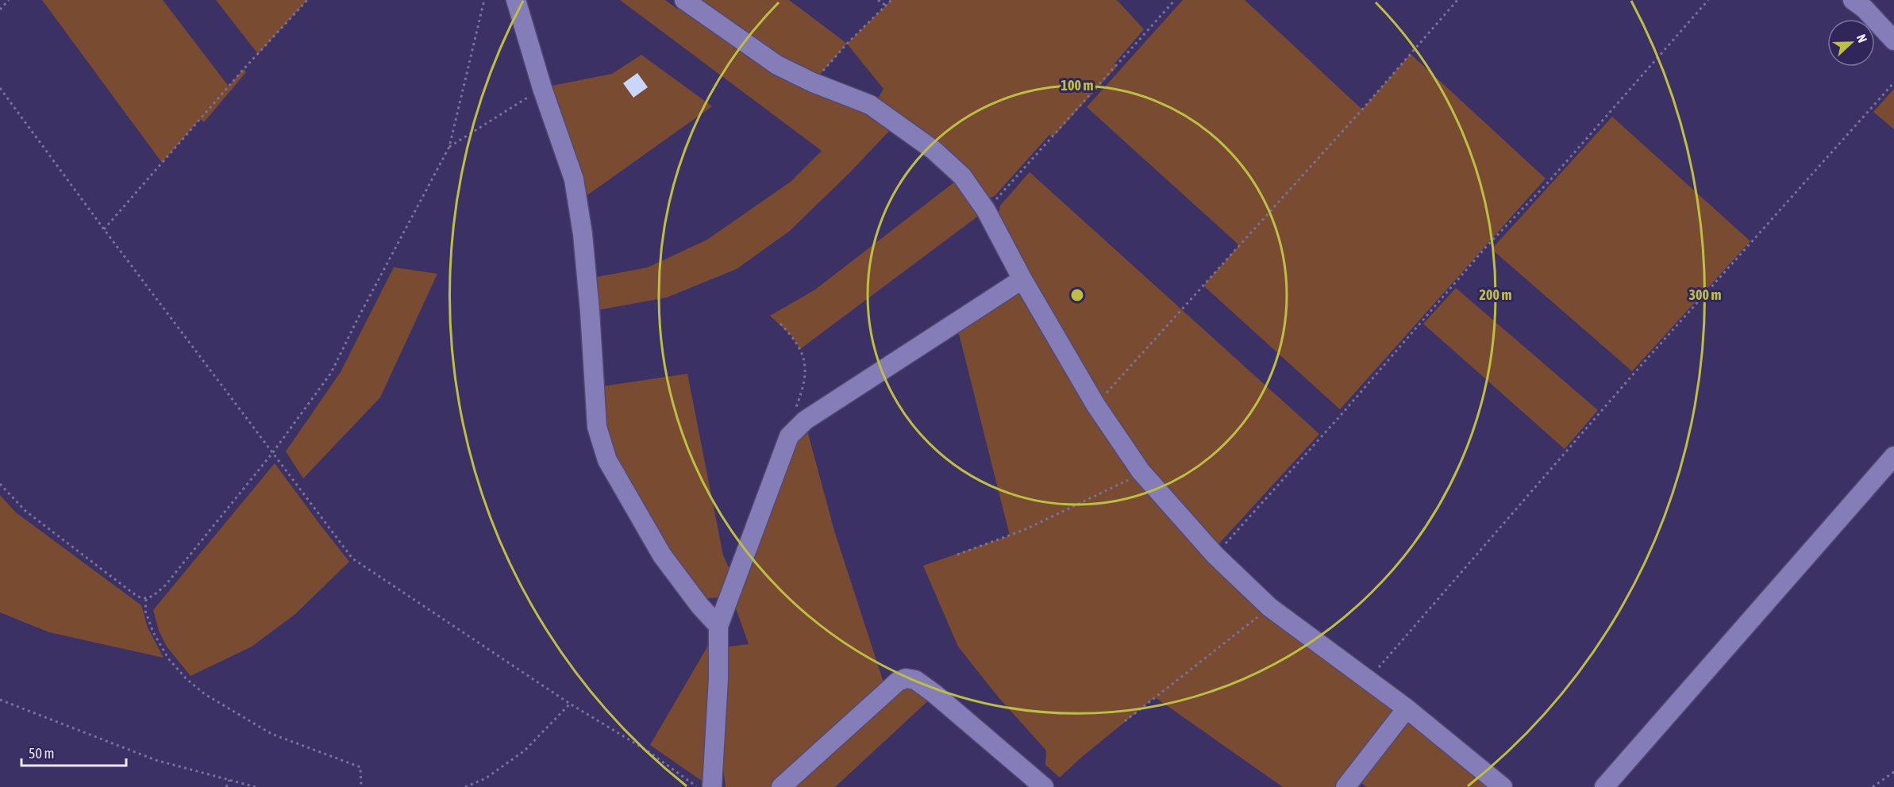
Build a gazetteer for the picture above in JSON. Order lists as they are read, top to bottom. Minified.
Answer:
{"scale_bar":"50 m","north":"right","rings":["100 m","200 m","300 m"]}
